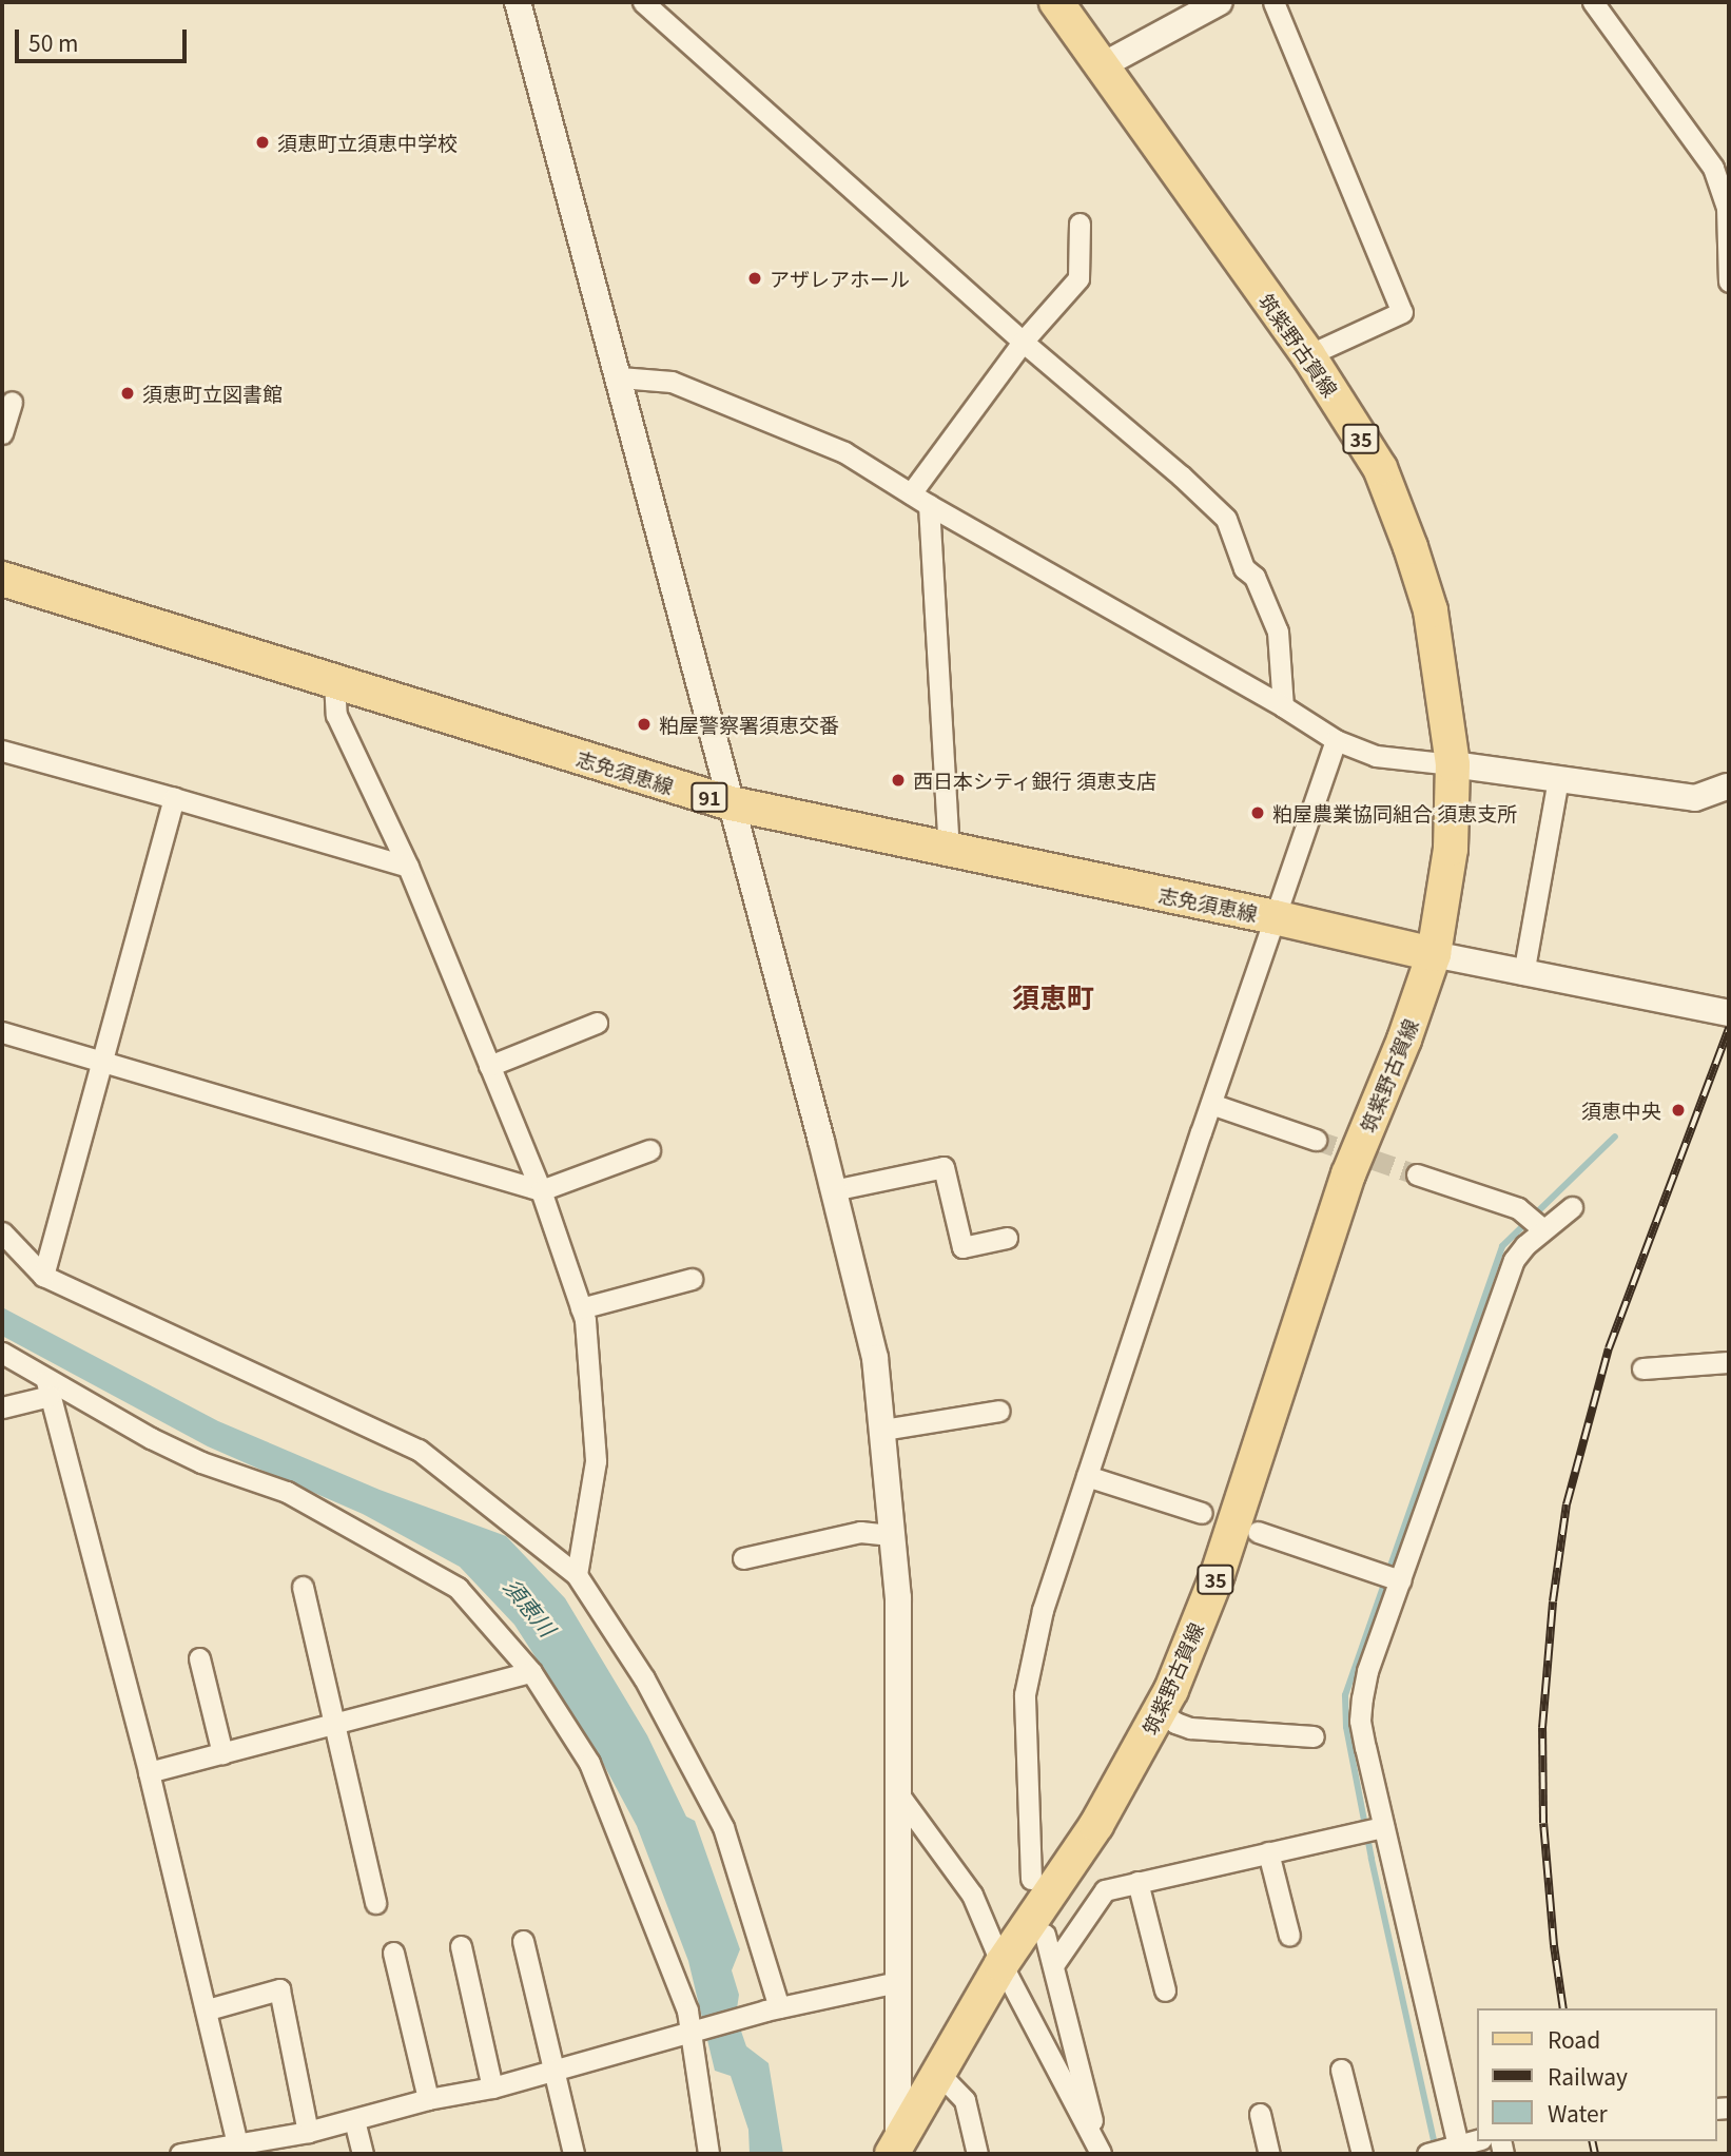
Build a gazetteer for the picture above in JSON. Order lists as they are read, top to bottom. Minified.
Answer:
{"streets":{"main road":["筑紫野古賀線","35","志免須恵線","91"]},"crossings":[["筑紫野古賀線","志免須恵線"]],"districts":["須恵町"],"water":["須恵川"],"places":["須恵町立須恵中学校","アザレアホール","須恵町立図書館","粕屋警察署須恵交番","西日本シティ銀行 須恵支店","粕屋農業協同組合 須恵支所","須恵中央"],"legend":["Road","Railway","Water"],"scale_bar":"50 m"}
